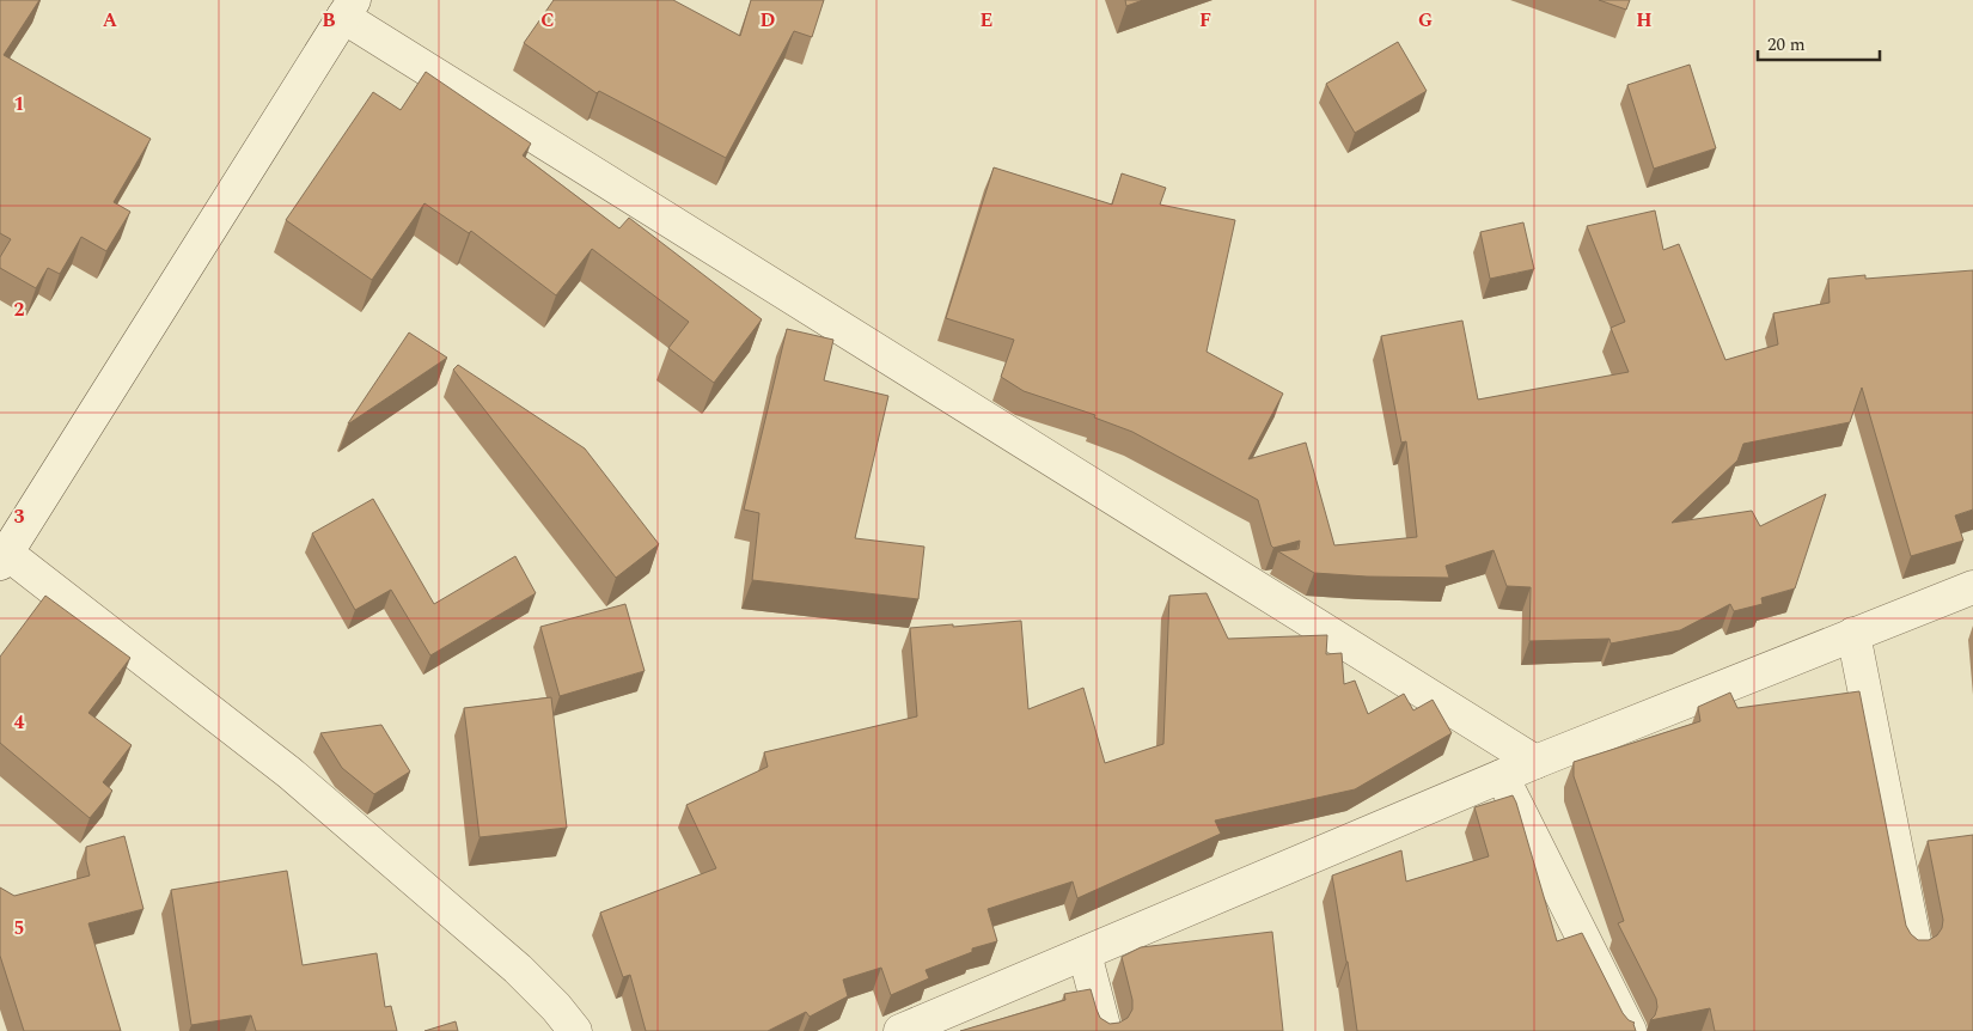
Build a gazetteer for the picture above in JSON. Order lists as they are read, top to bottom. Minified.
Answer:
{"scale_bar":"20 m","grid":{"columns":["A","B","C","D","E","F","G","H"],"rows":["1","2","3","4","5"]}}
